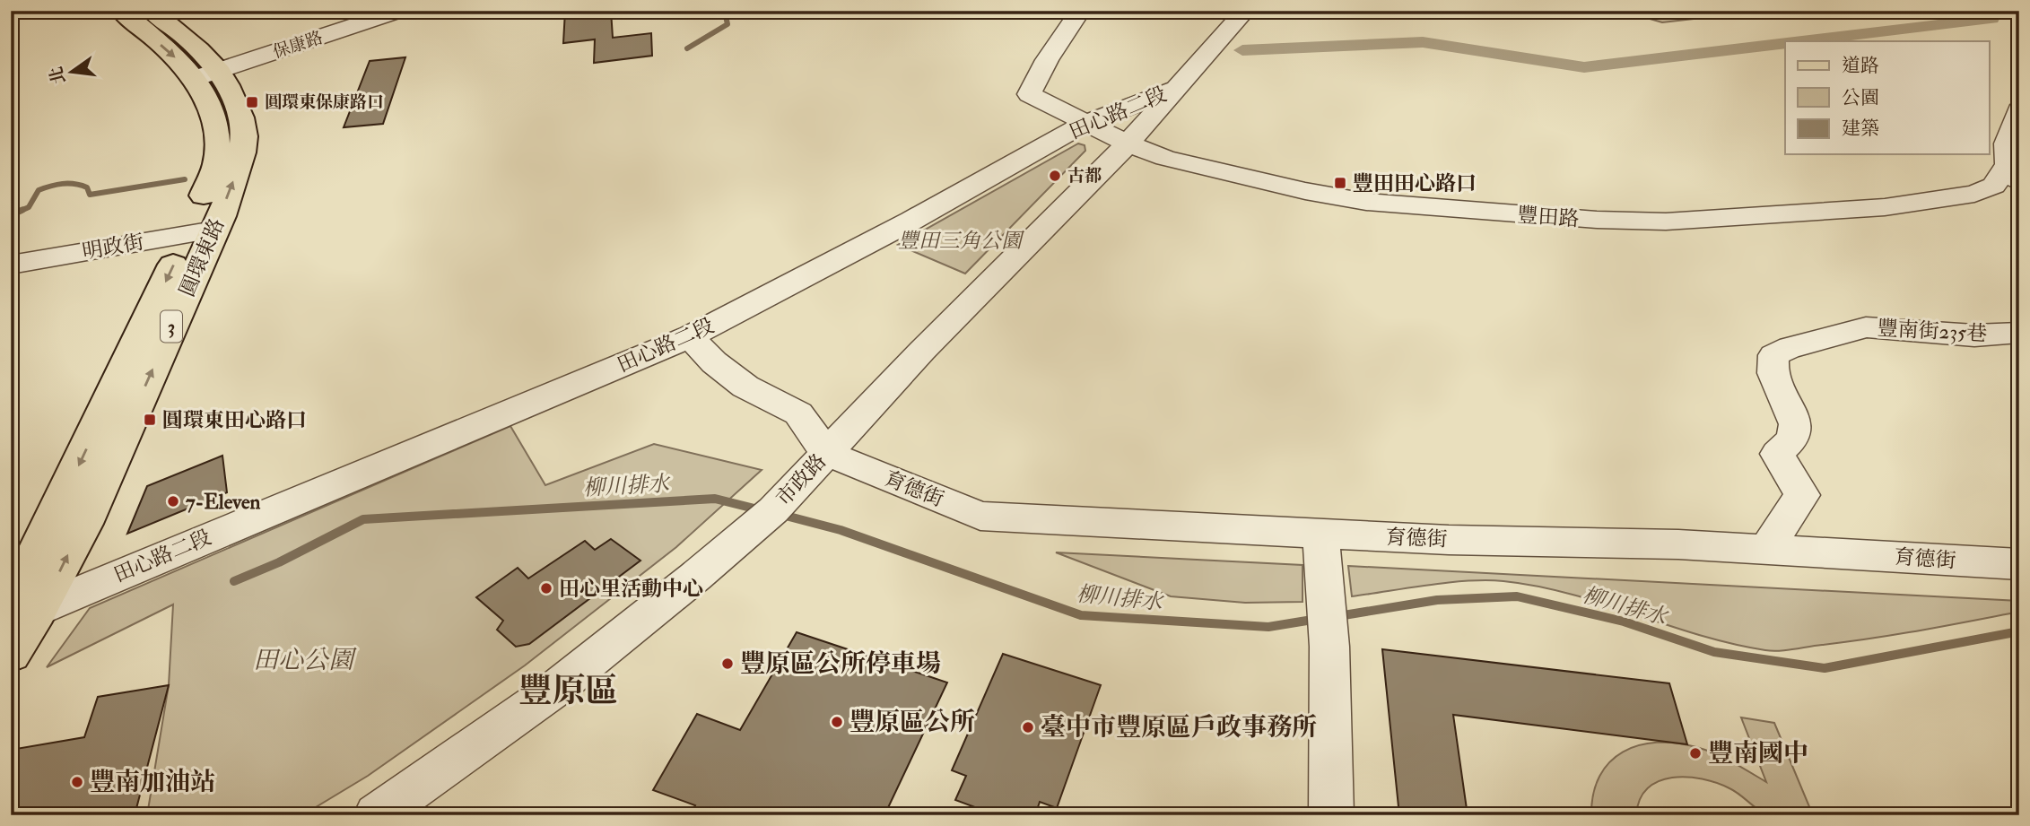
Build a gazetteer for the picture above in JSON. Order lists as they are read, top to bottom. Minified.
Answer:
{"streets":{"main road":["圓環東路","3"],"street":["保康路","田心路二段","豐田路","明政街","豐南街235巷","市政路","育德街"]},"crossings":[["保康路","圓環東路"],["田心路二段","豐田路"],["田心路二段","圓環東路"],["田心路二段","市政路"],["豐田路","市政路"],["明政街","圓環東路"],["豐南街235巷","育德街"],["市政路","育德街"]],"districts":["豐原區"],"water":["柳川排水"],"parks":["豐田三角公園","田心公園"],"places":{"transit":["圓環東保康路口","豐田田心路口","圓環東田心路口"],"other":["古都","7-Eleven","田心里活動中心","豐原區公所停車場","豐原區公所","臺中市豐原區戶政事務所","豐南國中","豐南加油站"]},"legend":["道路","公園","建築"],"north":"left"}
